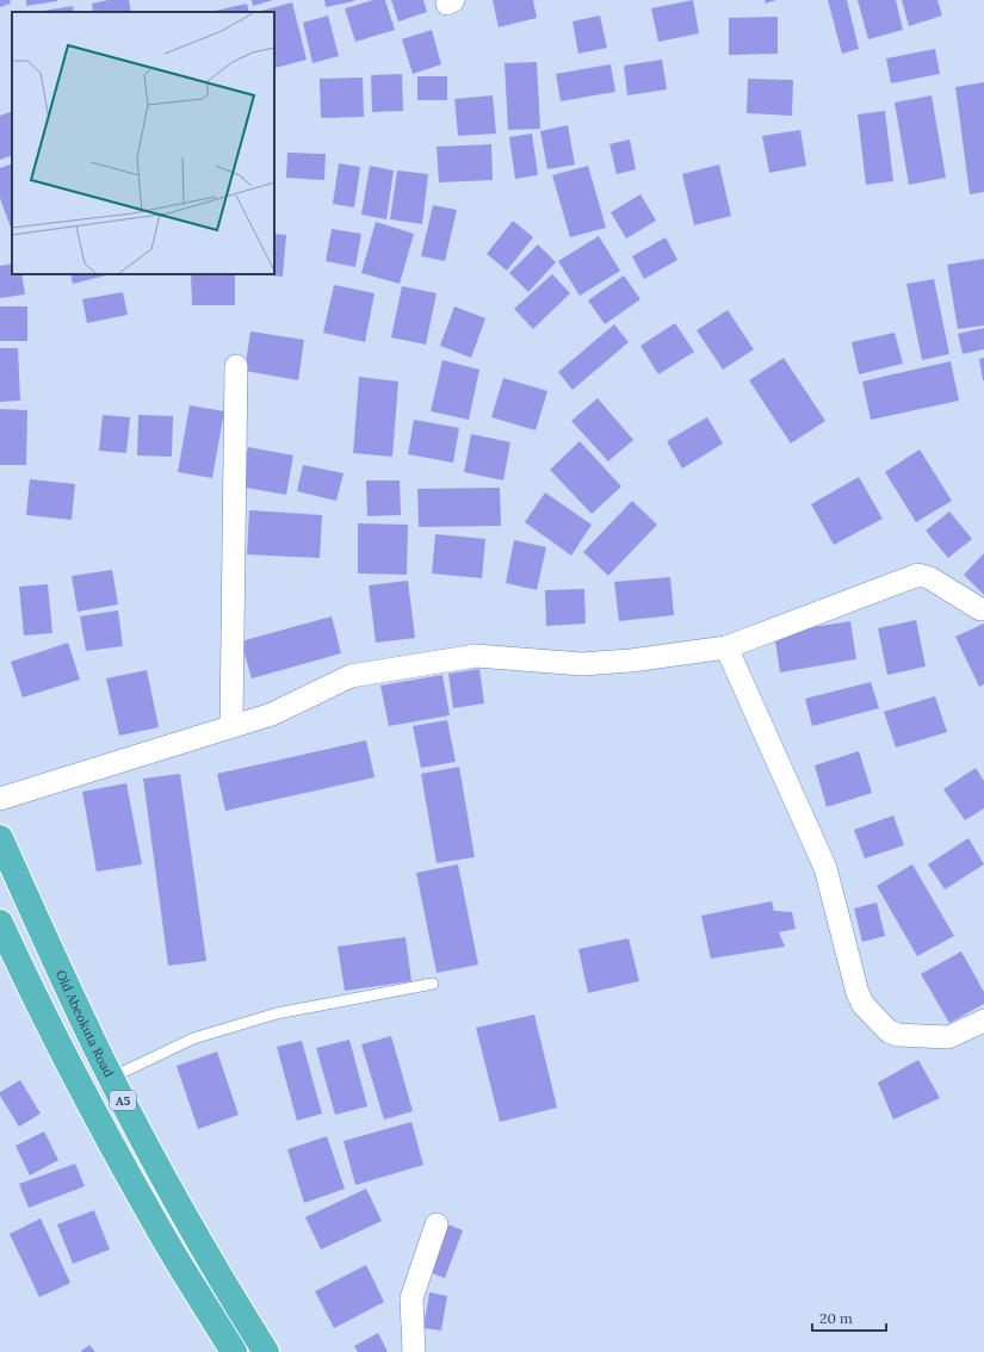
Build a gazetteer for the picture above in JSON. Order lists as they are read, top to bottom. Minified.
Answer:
{"streets":{"highway":["Old Abeokuta Road","A5"]},"scale_bar":"20 m"}
